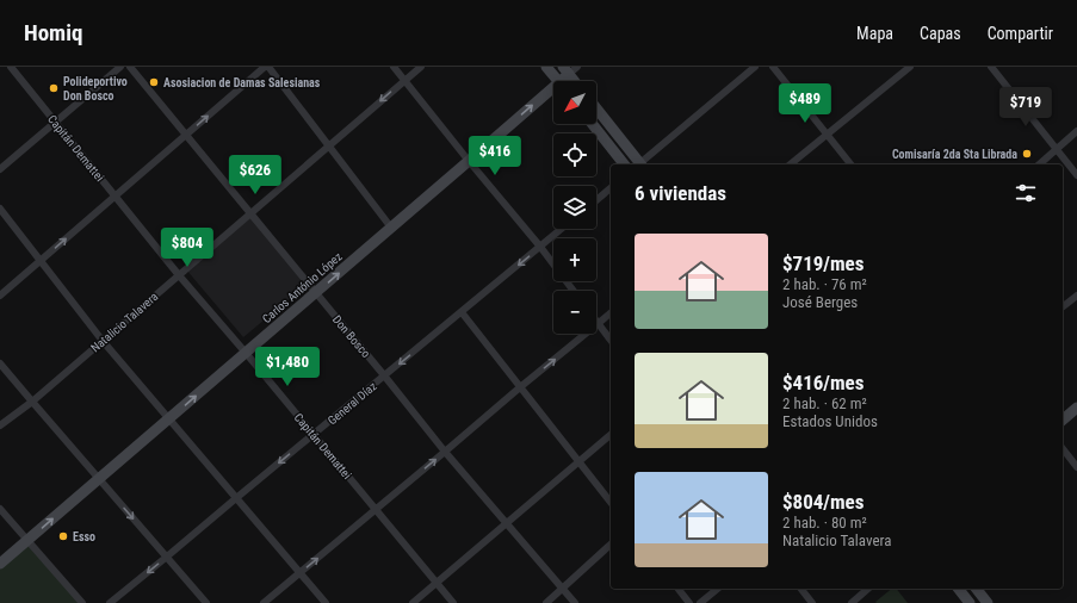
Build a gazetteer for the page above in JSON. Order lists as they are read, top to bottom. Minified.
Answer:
{"streets":{"main road":["Carlos António López"],"street":["Capitán Demattei","Natalicio Talavera","Don Bosco","General Díaz"]},"crossings":[["Capitán Demattei","Carlos António López"],["Capitán Demattei","Natalicio Talavera"],["Capitán Demattei","General Díaz"],["Carlos António López","Don Bosco"],["Natalicio Talavera","Don Bosco"],["Don Bosco","General Díaz"]],"one_way":["Carlos António López","General Díaz"],"places":["Asosiacion de Damas Salesianas","Polideportivo Don Bosco","Comisaría 2da Sta Librada","Esso"],"north":"bottom left","page":{"header":"Homiq","nav":["Mapa","Capas","Compartir"],"map_buttons":["+","−"],"price":["$489","$719","$416","$626","$804","$1,480"],"heading":"6 viviendas","list":[{"name":"$719/mes","note":"2 hab. · 76 m² · José Berges"},{"name":"$416/mes","note":"2 hab. · 62 m² · Estados Unidos"},{"name":"$804/mes","note":"2 hab. · 80 m² · Natalicio Talavera"}]}}
